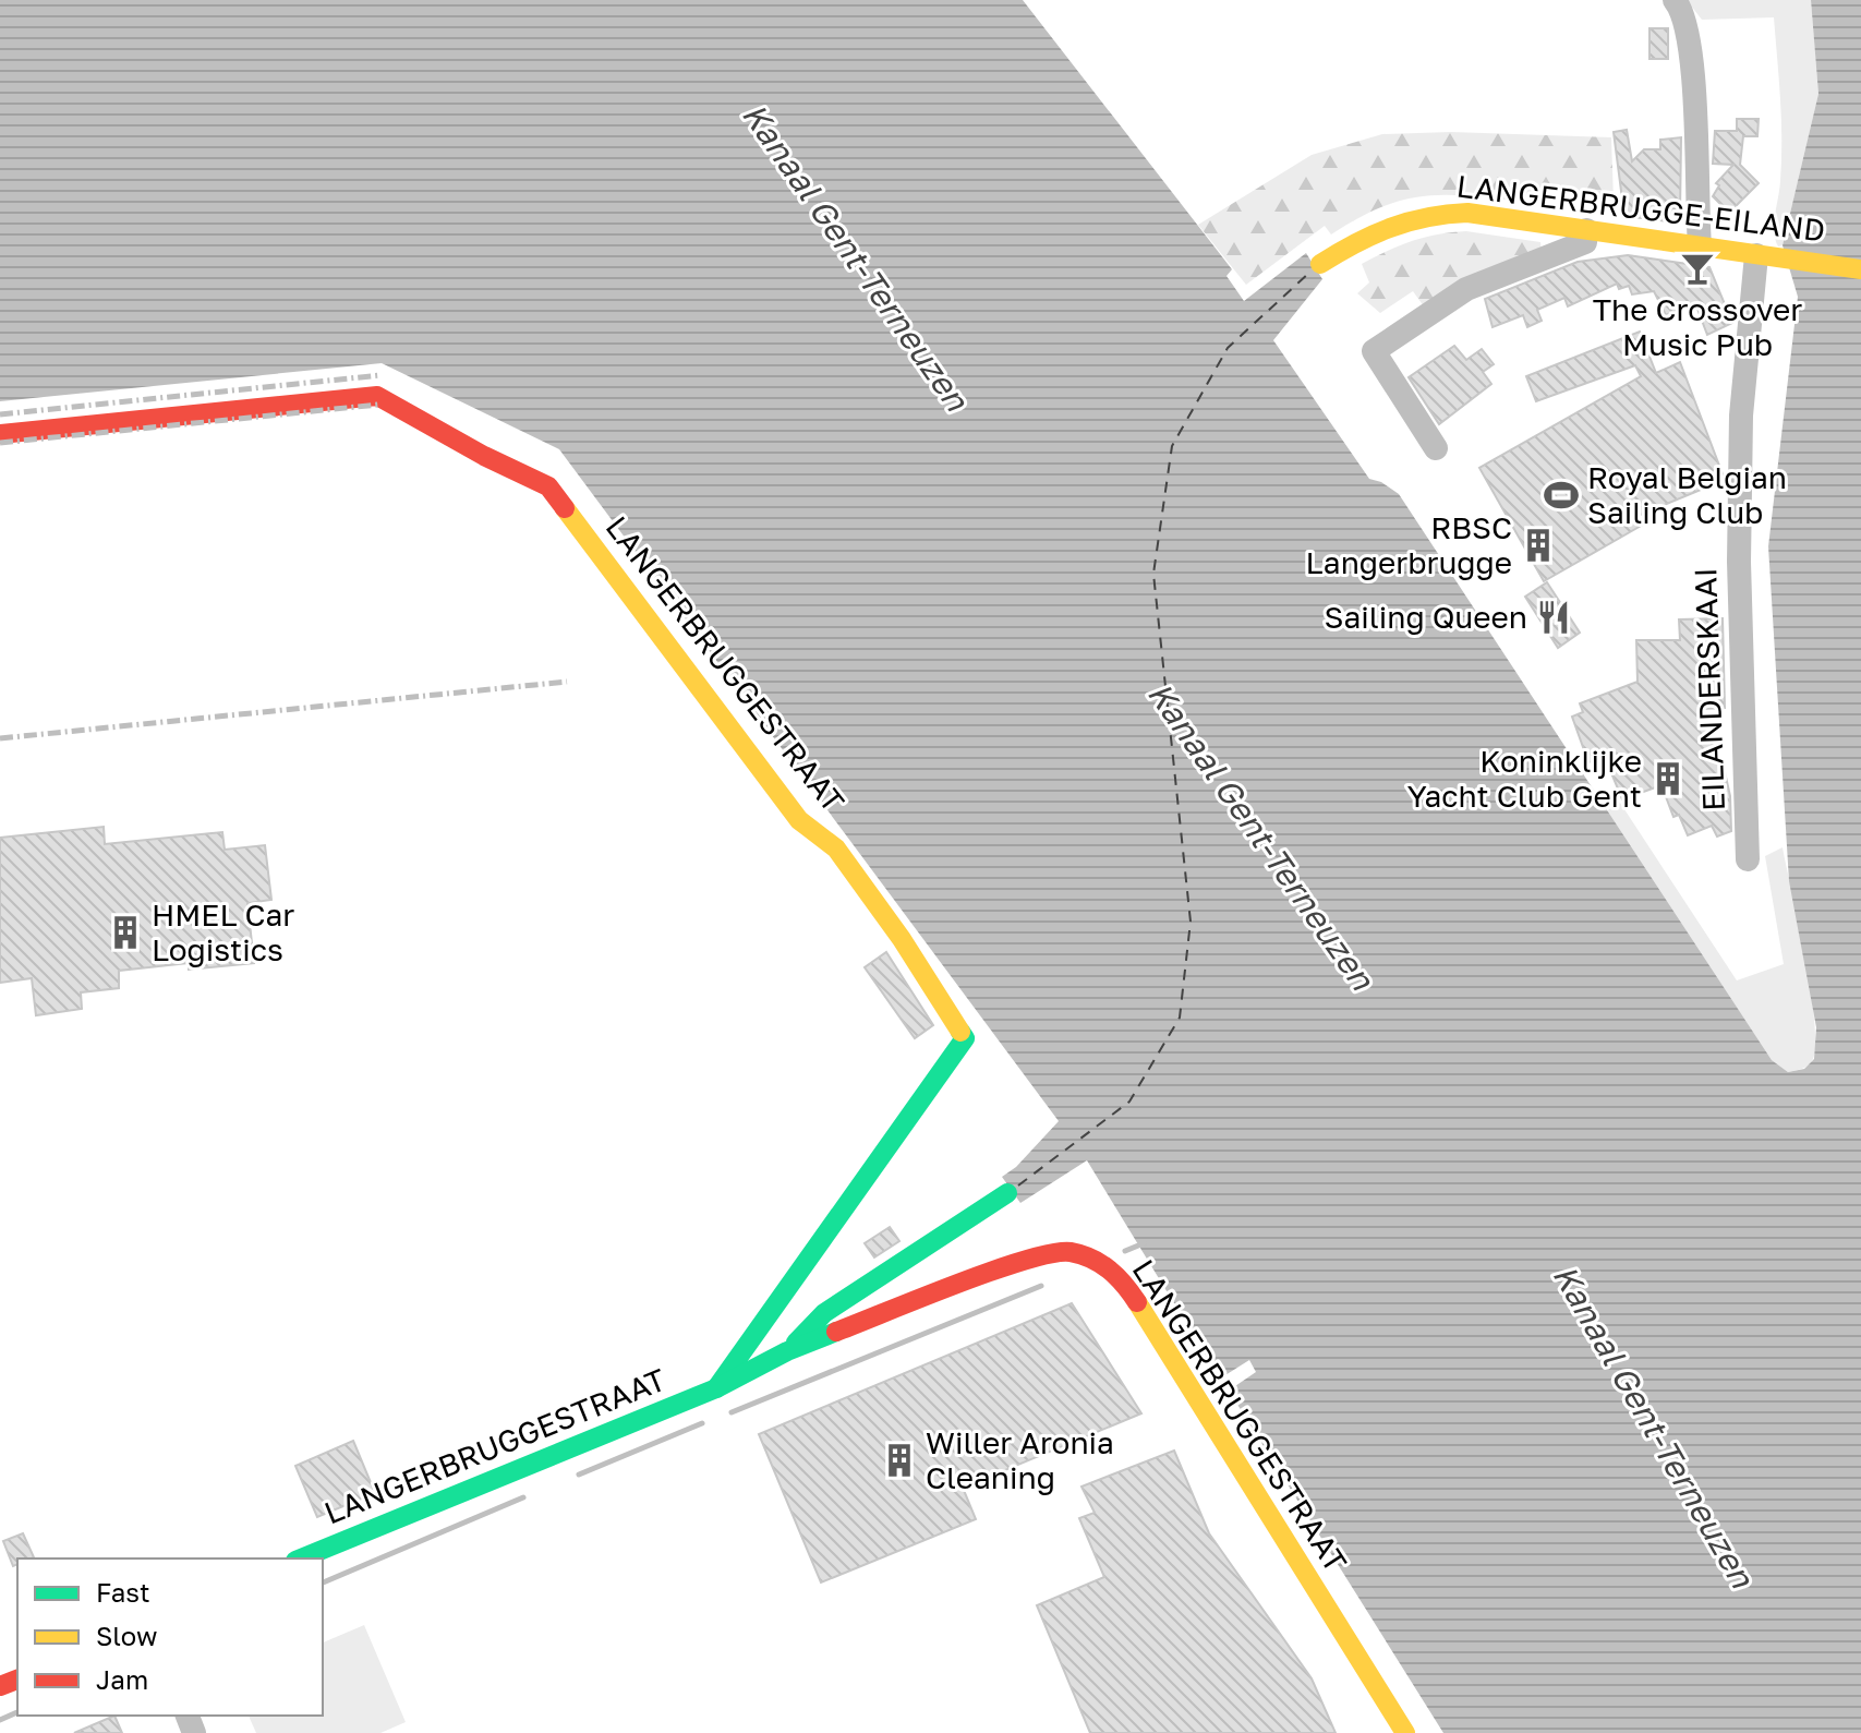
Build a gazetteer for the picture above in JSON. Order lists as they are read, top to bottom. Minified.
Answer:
{"streets":{"street":["LANGERBRUGGE-EILAND","LANGERBRUGGESTRAAT","EILANDERSKAAI"]},"crossings":[["LANGERBRUGGE-EILAND","EILANDERSKAAI"]],"water":["Kanaal Gent-Terneuzen"],"places":{"bar":["The Crossover Music Pub"],"sports":["Royal Belgian Sailing Club"],"building":["RBSC Langerbrugge","Koninklijke Yacht Club Gent","HMEL Car Logistics","Willer Aronia Cleaning"],"restaurant":["Sailing Queen"]},"legend":["Fast","Slow","Jam"]}
